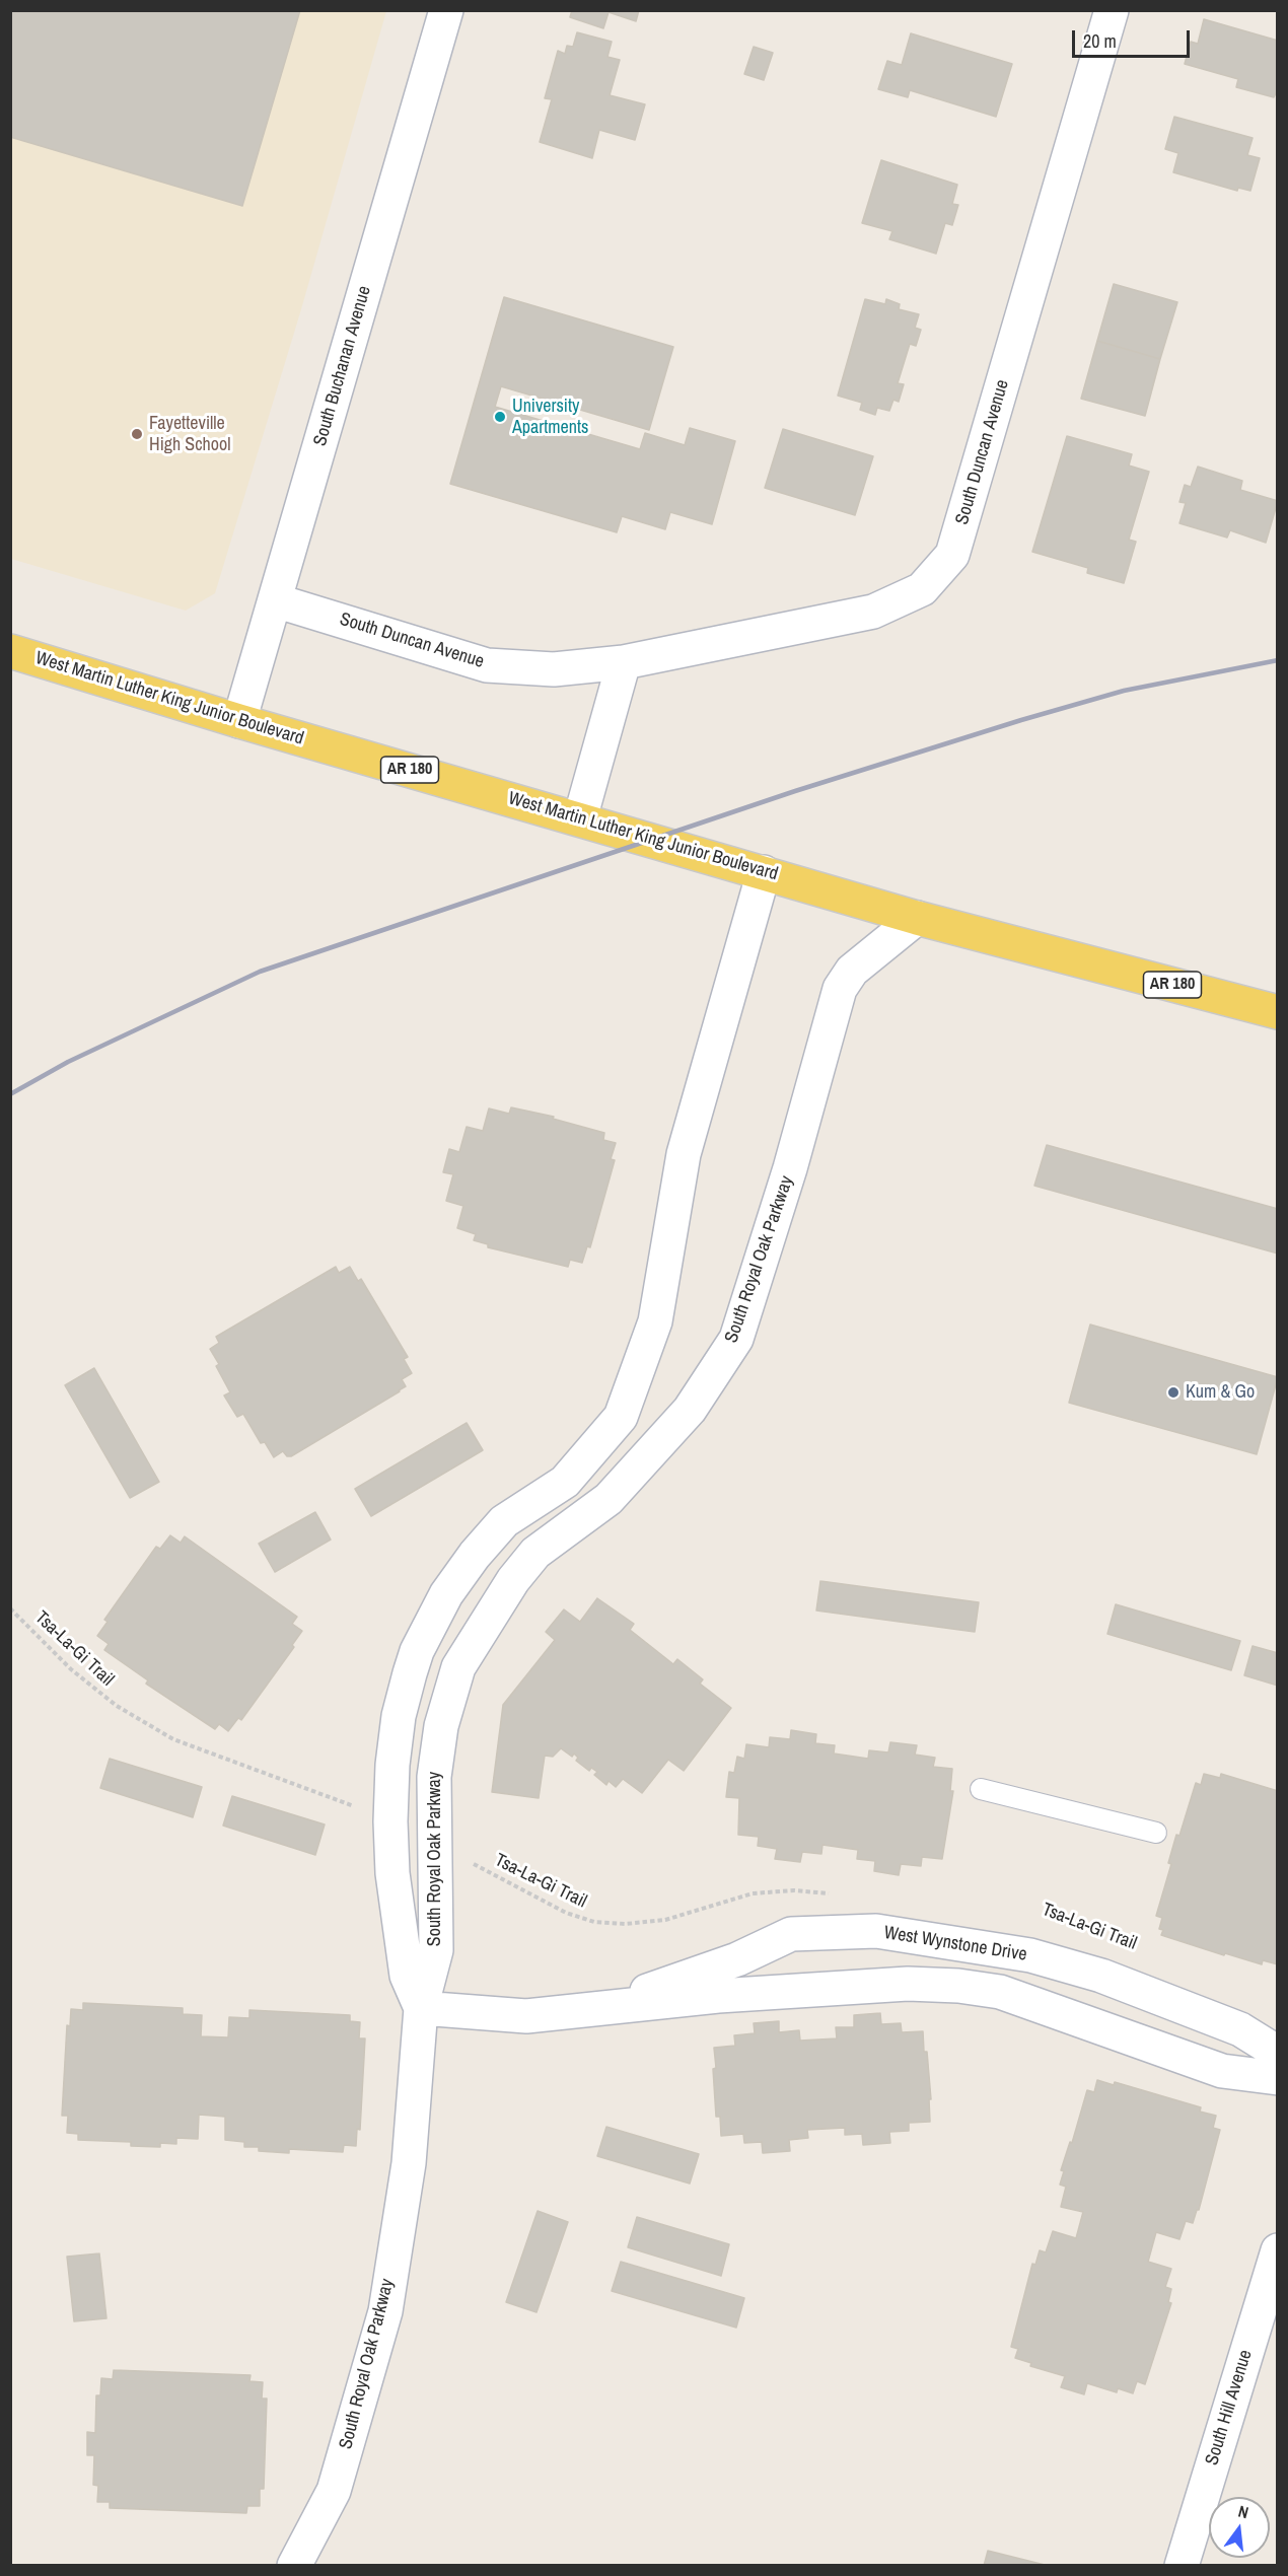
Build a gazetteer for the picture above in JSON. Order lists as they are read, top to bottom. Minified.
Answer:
{"streets":{"main road":["West Martin Luther King Junior Boulevard","AR 180"],"street":["South Buchanan Avenue","South Duncan Avenue","South Royal Oak Parkway","West Wynstone Drive","South Hill Avenue"],"path":["Tsa-La-Gi Trail"]},"crossings":[["South Buchanan Avenue","South Duncan Avenue"],["South Buchanan Avenue","West Martin Luther King Junior Boulevard"],["West Martin Luther King Junior Boulevard","South Royal Oak Parkway"],["South Royal Oak Parkway","Tsa-La-Gi Trail"]],"places":["University Apartments","Fayetteville High School","Kum & Go"],"scale_bar":"20 m","north":"top"}
